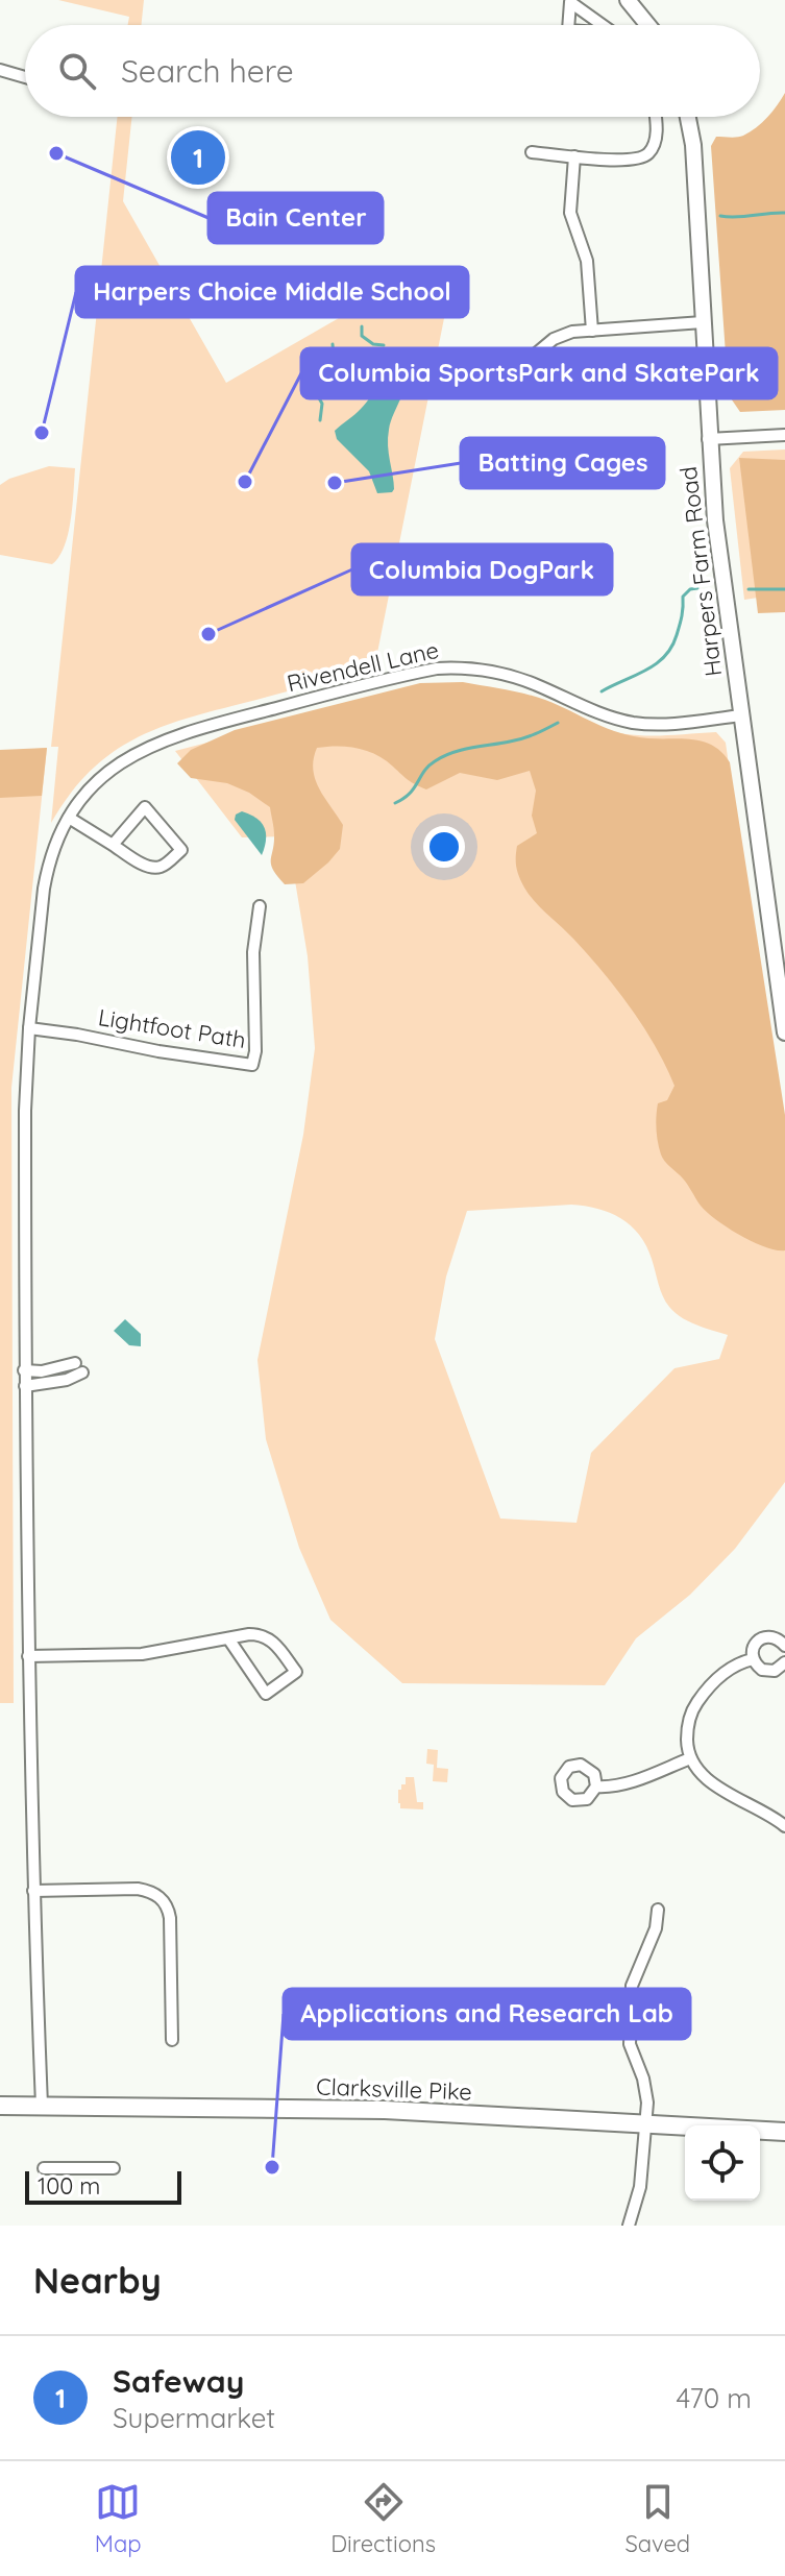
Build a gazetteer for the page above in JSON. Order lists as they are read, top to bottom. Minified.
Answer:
{"streets":{"main road":["Harpers Farm Road","Clarksville Pike"],"street":["Rivendell Lane","Lightfoot Path"]},"crossings":[["Harpers Farm Road","Rivendell Lane"],["Rivendell Lane","Lightfoot Path"],["Rivendell Lane","Clarksville Pike"]],"places":["Bain Center","Harpers Choice Middle School","Columbia SportsPark and SkatePark","Batting Cages","Columbia DogPark","Applications and Research Lab"],"scale_bar":"100 m","page":{"search":"Search here","pins":"1","scale":"100 m","heading":"Nearby","list":[{"mark":"1","name":"Safeway","note":"Supermarket","value":"470 m"}],"nav":["Map","Directions","Saved"]}}
